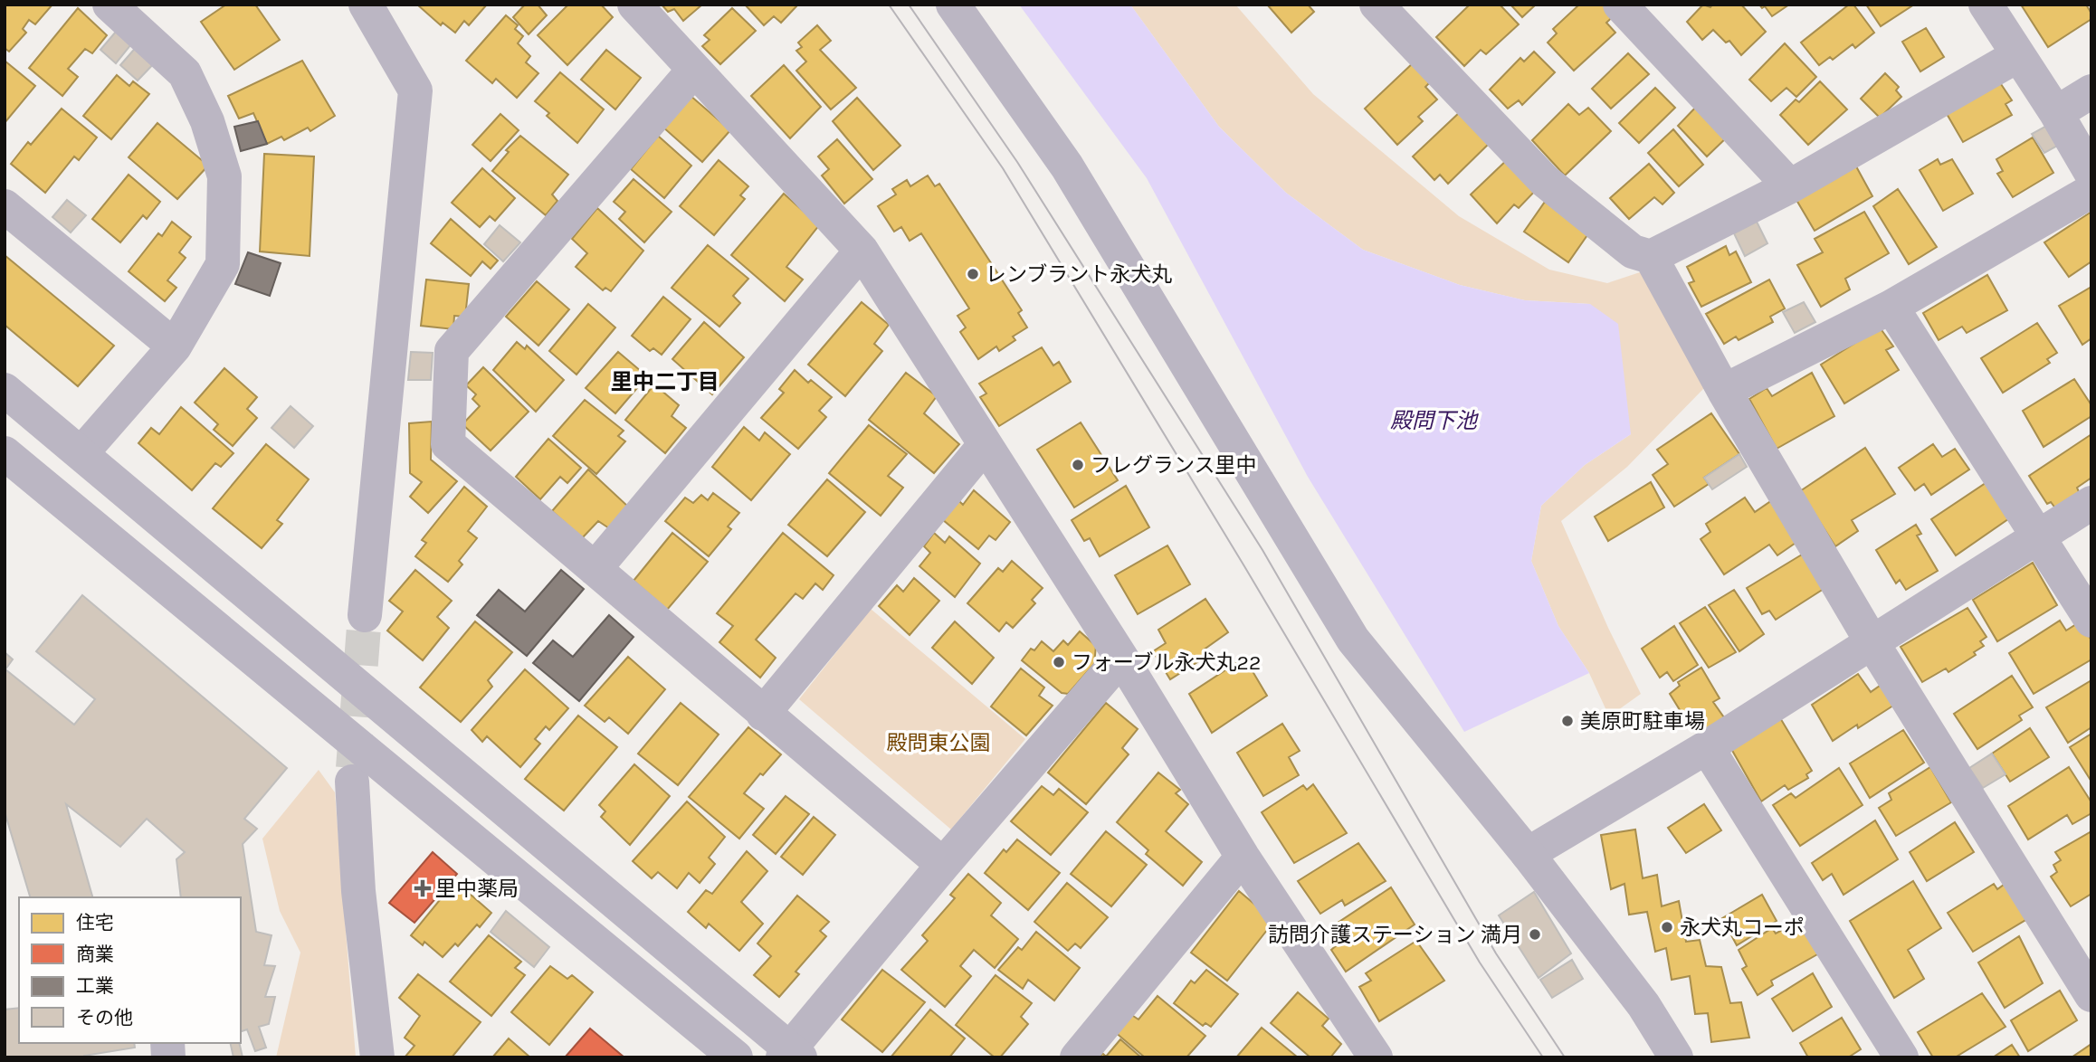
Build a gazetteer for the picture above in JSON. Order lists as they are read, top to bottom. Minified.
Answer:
{"districts":["里中二丁目"],"water":["殿問下池"],"parks":["殿問東公園"],"places":{"other":["レンブラント永犬丸","フレグランス里中","フォーブル永犬丸22","美原町駐車場","永犬丸コーポ","訪問介護ステーション 満月"],"health":["里中薬局"]},"legend":["住宅","商業","工業","その他"]}
